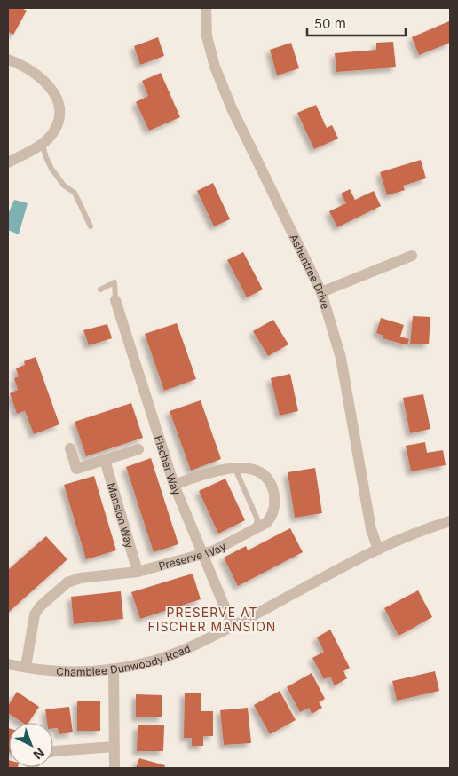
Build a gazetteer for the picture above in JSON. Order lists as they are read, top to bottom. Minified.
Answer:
{"streets":{"street":["Ashentree Drive","Fischer Way","Mansion Way","Preserve Way","Chamblee Dunwoody Road"]},"crossings":[["Ashentree Drive","Chamblee Dunwoody Road"],["Fischer Way","Preserve Way"],["Fischer Way","Chamblee Dunwoody Road"],["Mansion Way","Preserve Way"],["Preserve Way","Chamblee Dunwoody Road"]],"districts":["PRESERVE AT FISCHER MANSION"],"scale_bar":"50 m","north":"bottom right"}
